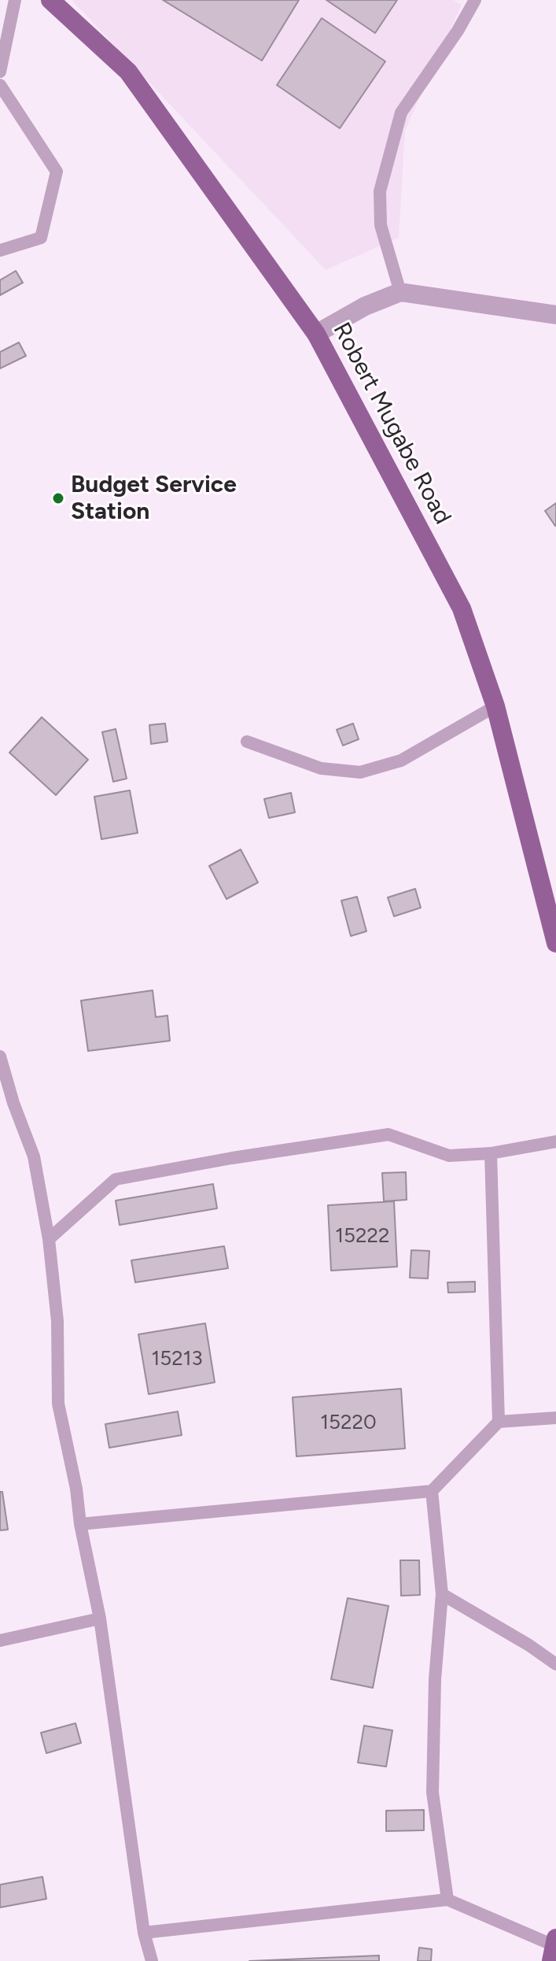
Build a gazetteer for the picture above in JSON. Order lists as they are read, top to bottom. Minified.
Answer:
{"streets":{"main road":["Robert Mugabe Road"]},"places":["Budget Service Station"],"house_numbers":["15222","15213","15220"]}
